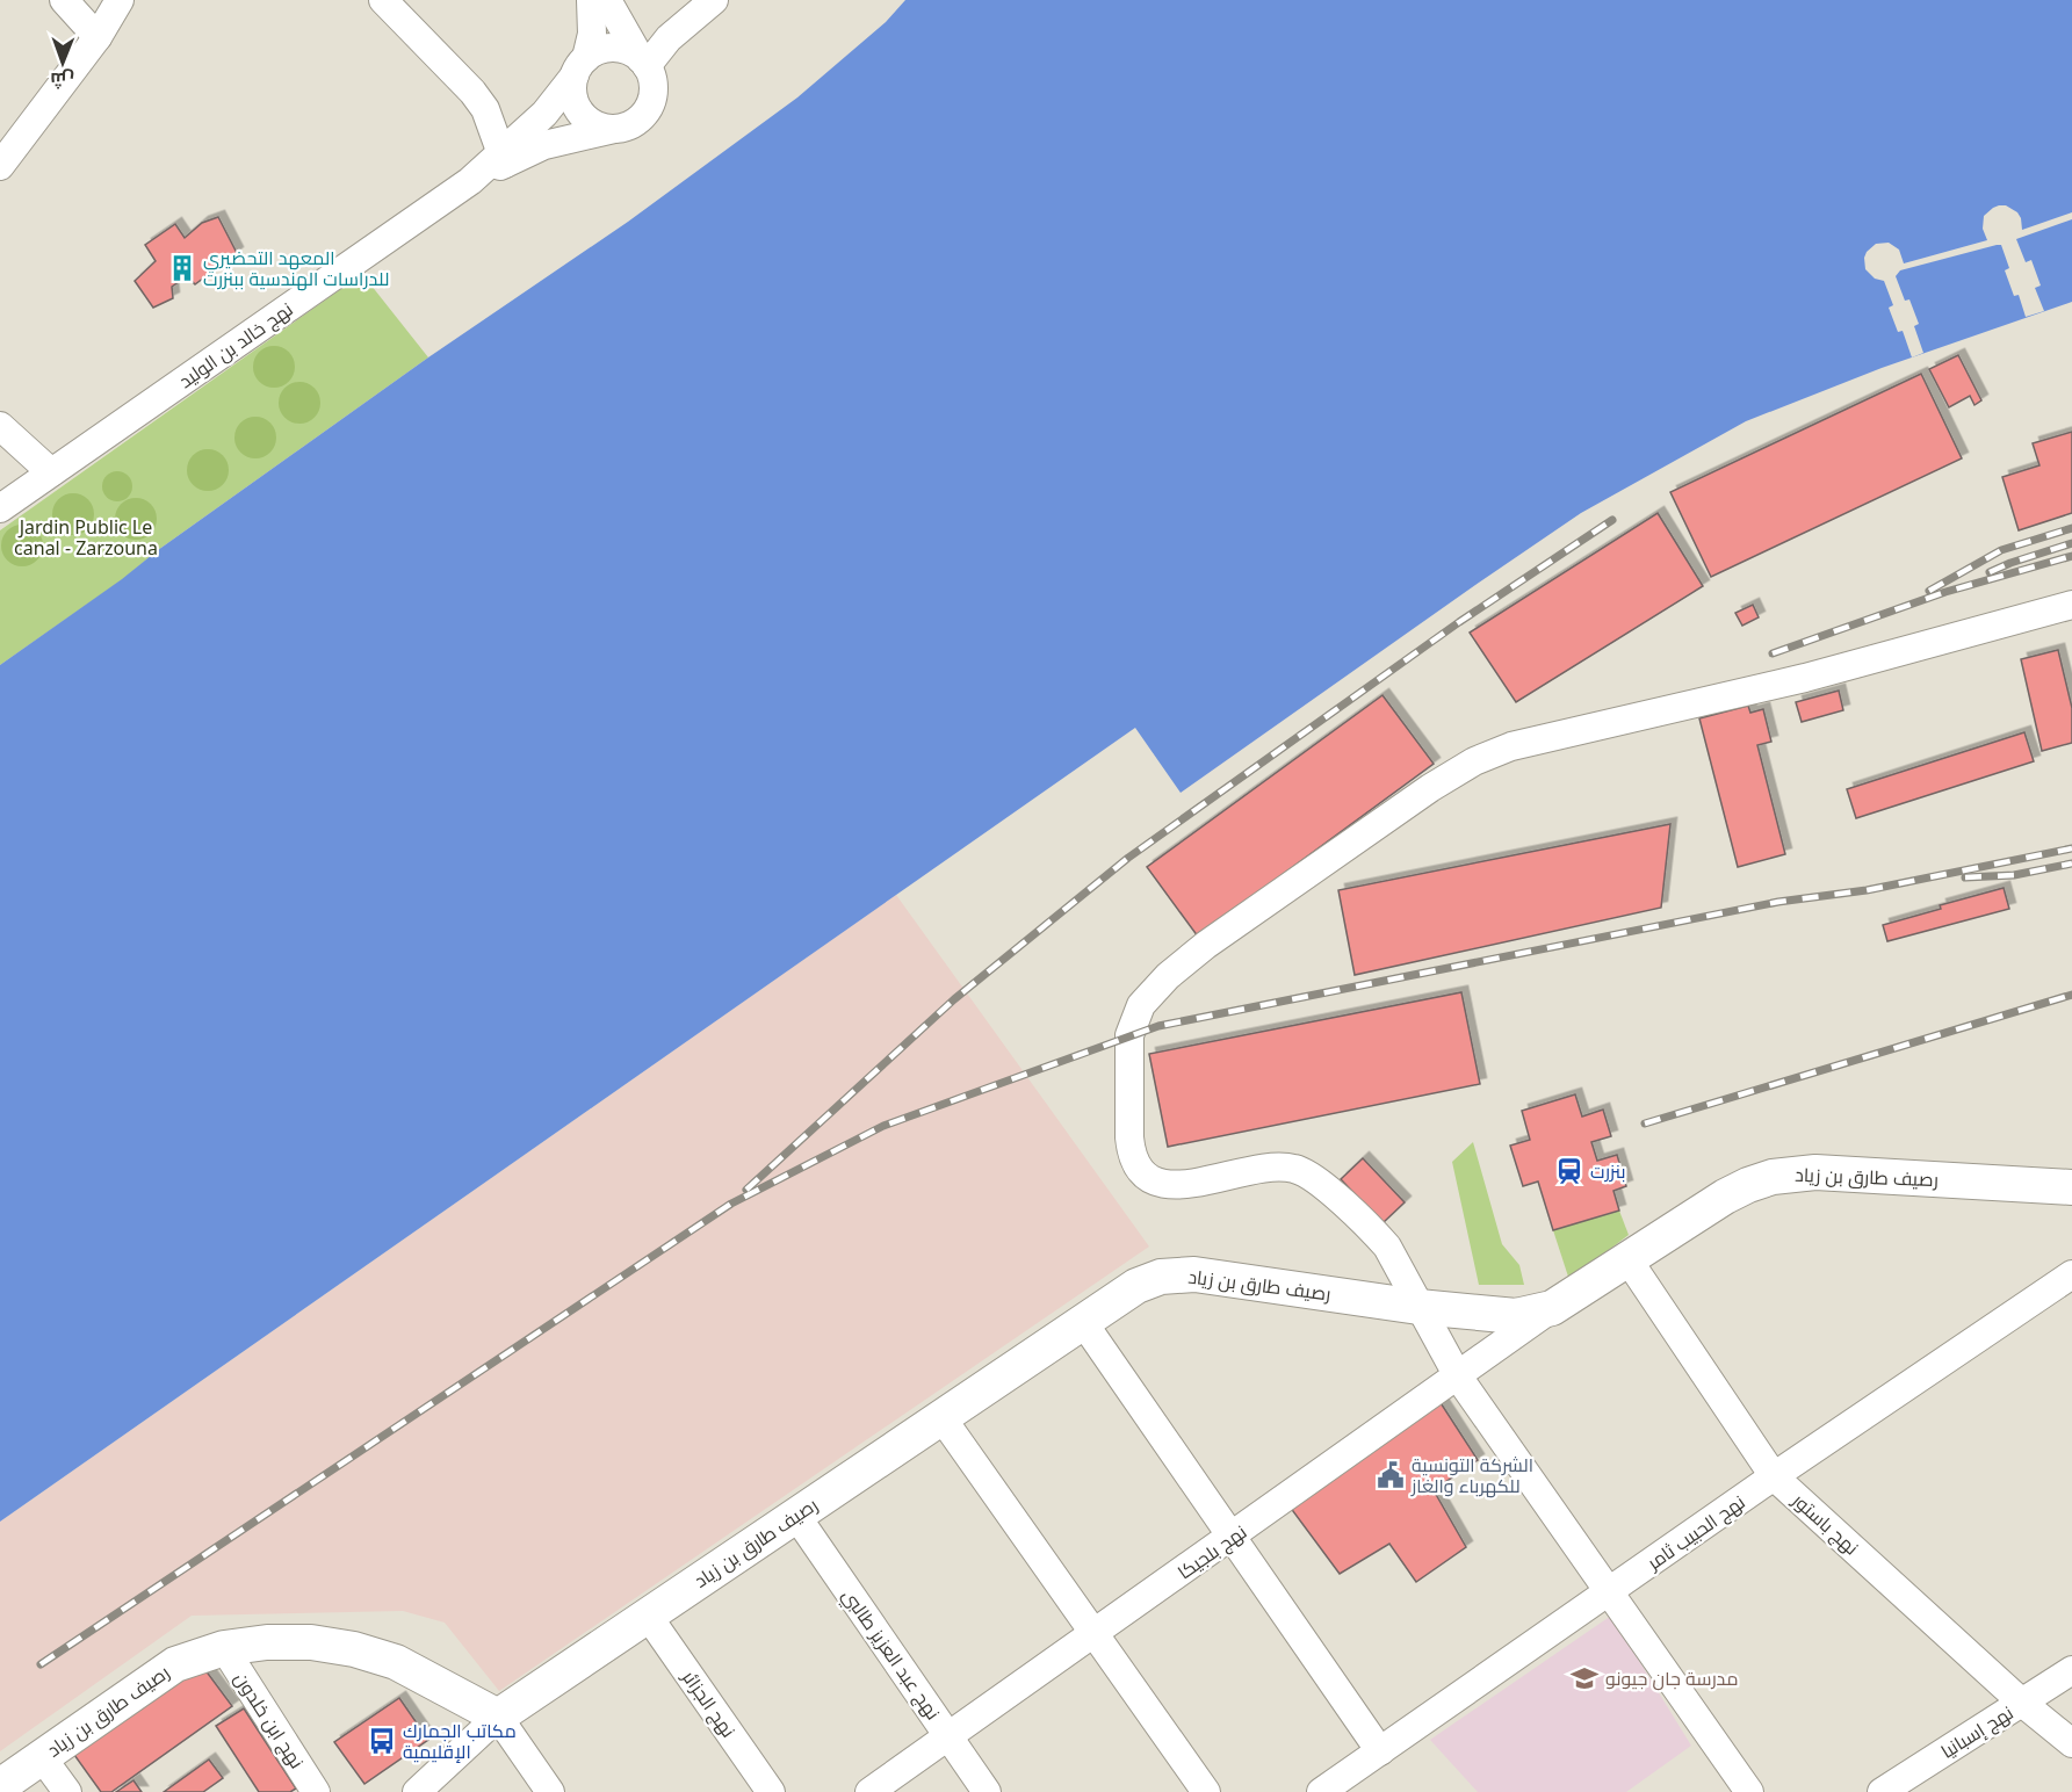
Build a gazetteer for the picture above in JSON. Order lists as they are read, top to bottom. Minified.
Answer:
{"streets":{"main road":["رصيف طارق بن زياد"],"street":["نهج خالد بن الوليد","نهج باستور","نهج الحبيب ثامر","نهج بلجيكا","نهج عبد العزيز طالبي","نهج الجزائر","نهج ابن خلدون","نهج إسبانيا"]},"crossings":[["رصيف طارق بن زياد","نهج باستور"],["رصيف طارق بن زياد","نهج بلجيكا"],["رصيف طارق بن زياد","نهج عبد العزيز طالبي"],["رصيف طارق بن زياد","نهج الجزائر"],["رصيف طارق بن زياد","نهج ابن خلدون"],["نهج باستور","نهج الحبيب ثامر"],["نهج باستور","نهج إسبانيا"],["نهج بلجيكا","نهج عبد العزيز طالبي"]],"parks":["Jardin Public Le canal - Zarzouna"],"places":{"building":["المعهد التحضيري للدراسات الهندسية ببنزرت"],"station":["بنزرت"],"public building":["الشركة التونسية للكهرباء والغاز"],"school or university":["مدرسة جان جيونو"],"bus stop":["مكاتب الجمارك الإقليمية"]},"north":"bottom"}
